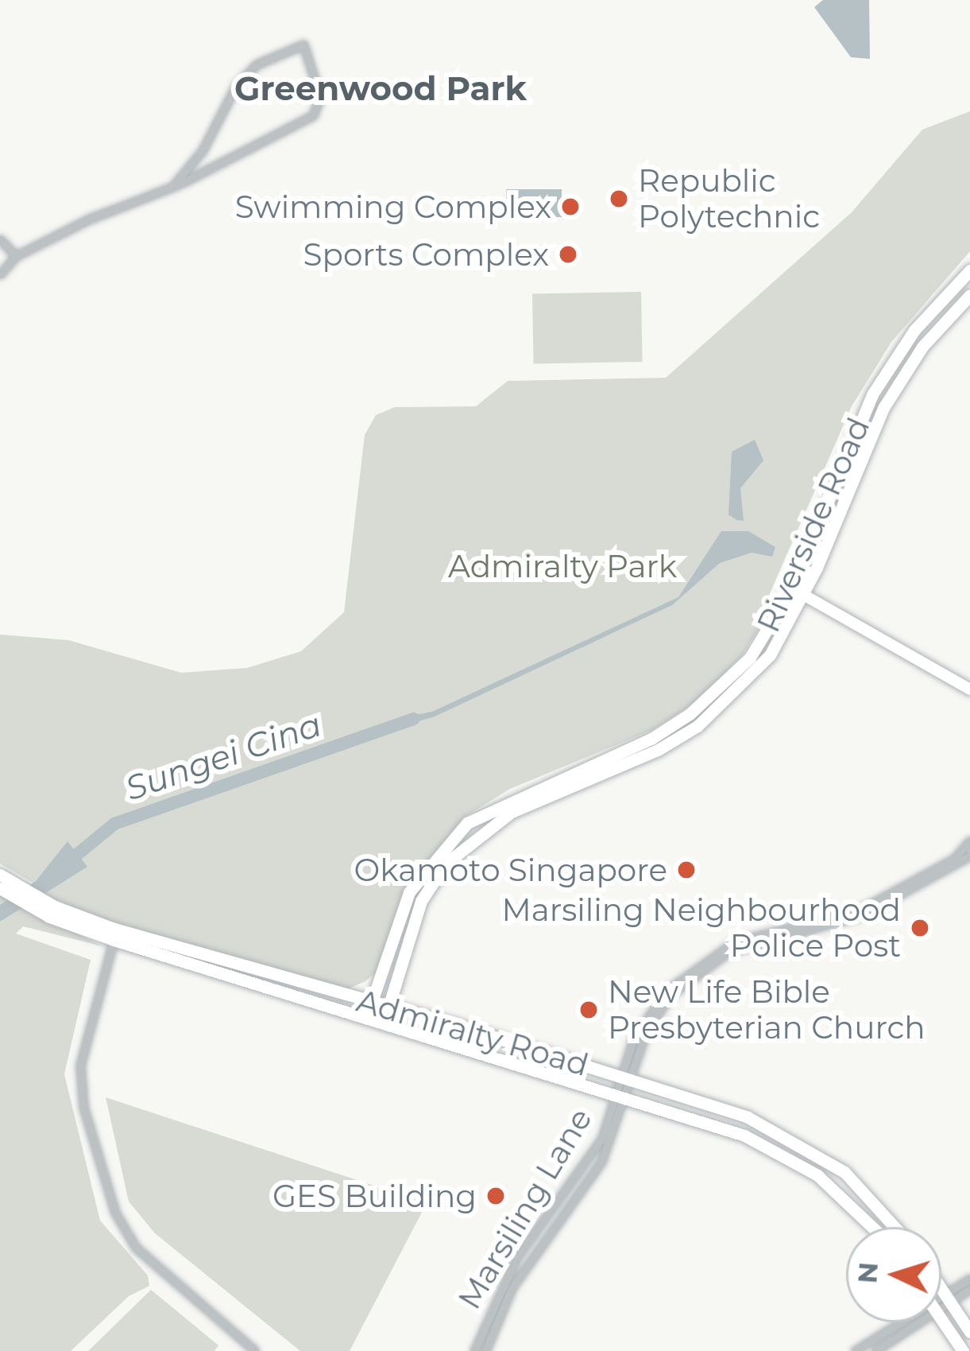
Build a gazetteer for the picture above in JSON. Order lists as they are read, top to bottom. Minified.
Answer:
{"streets":{"main road":["Riverside Road","Admiralty Road"],"street":["Marsiling Lane"]},"crossings":[["Riverside Road","Admiralty Road"],["Admiralty Road","Marsiling Lane"]],"districts":["Greenwood Park"],"water":["Sungei Cina"],"parks":["Admiralty Park"],"places":["Republic Polytechnic","Swimming Complex","Sports Complex","Okamoto Singapore","Marsiling Neighbourhood Police Post","New Life Bible Presbyterian Church","GES Building"],"north":"left"}
